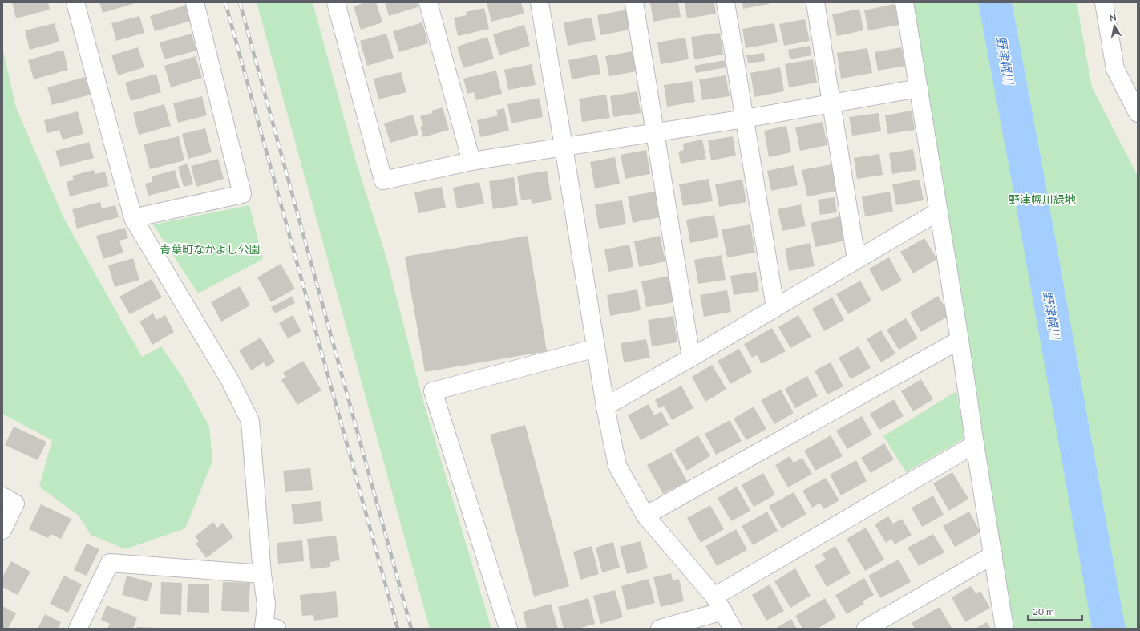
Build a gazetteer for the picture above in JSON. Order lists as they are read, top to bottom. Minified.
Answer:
{"water":["野津幌川"],"parks":["野津幌川緑地","青葉町なかよし公園"],"scale_bar":"20 m","north":"top"}
